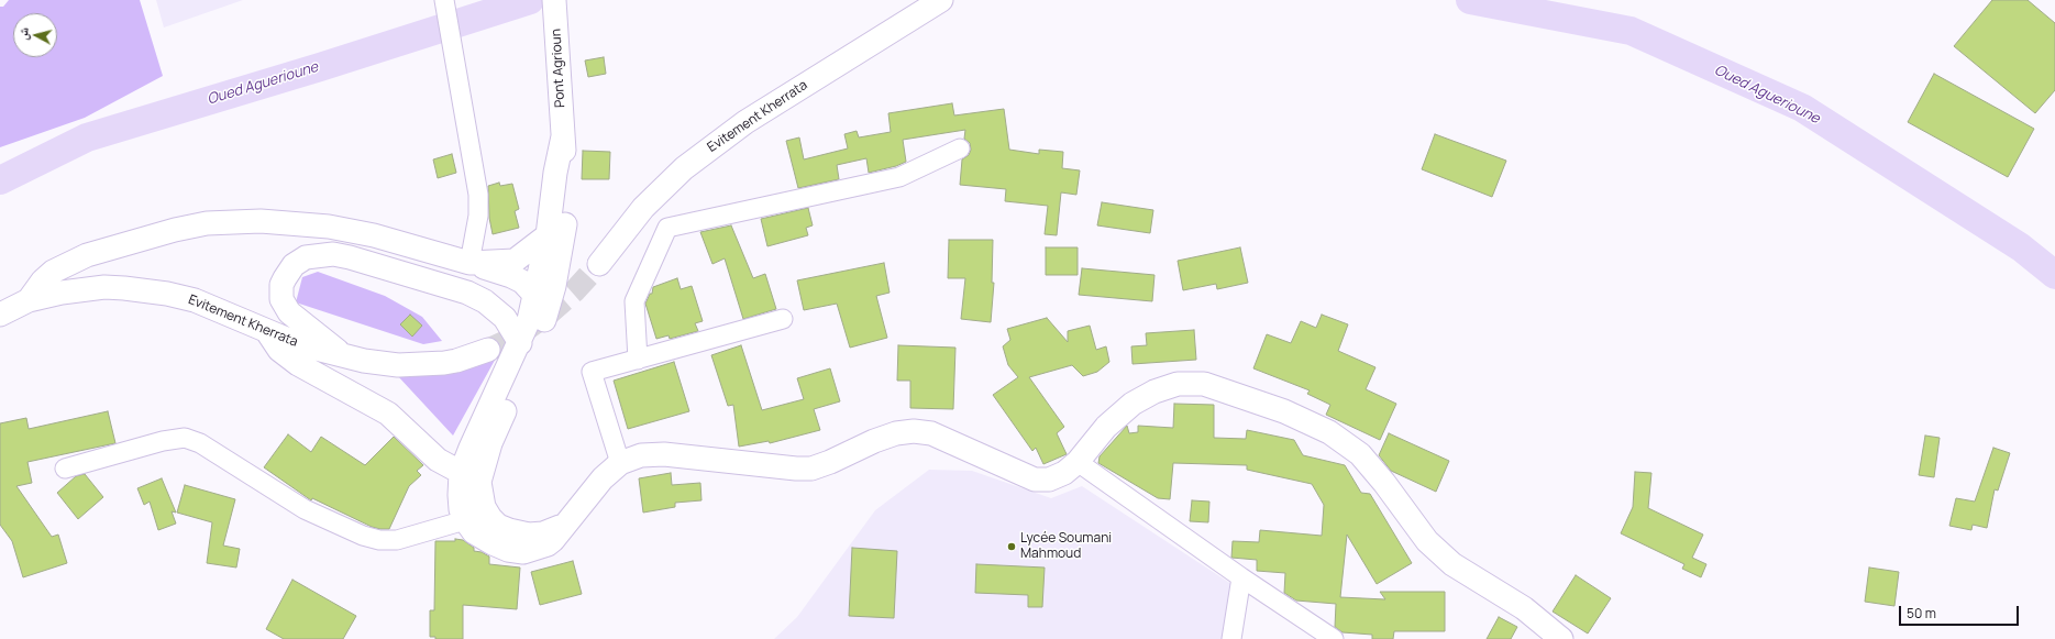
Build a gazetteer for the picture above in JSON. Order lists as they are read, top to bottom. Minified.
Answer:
{"streets":{"main road":["Pont Agrioun","Evitement Kherrata"]},"water":["Oued Aguerioune"],"places":["Lycée Soumani Mahmoud"],"scale_bar":"50 m","north":"left"}
